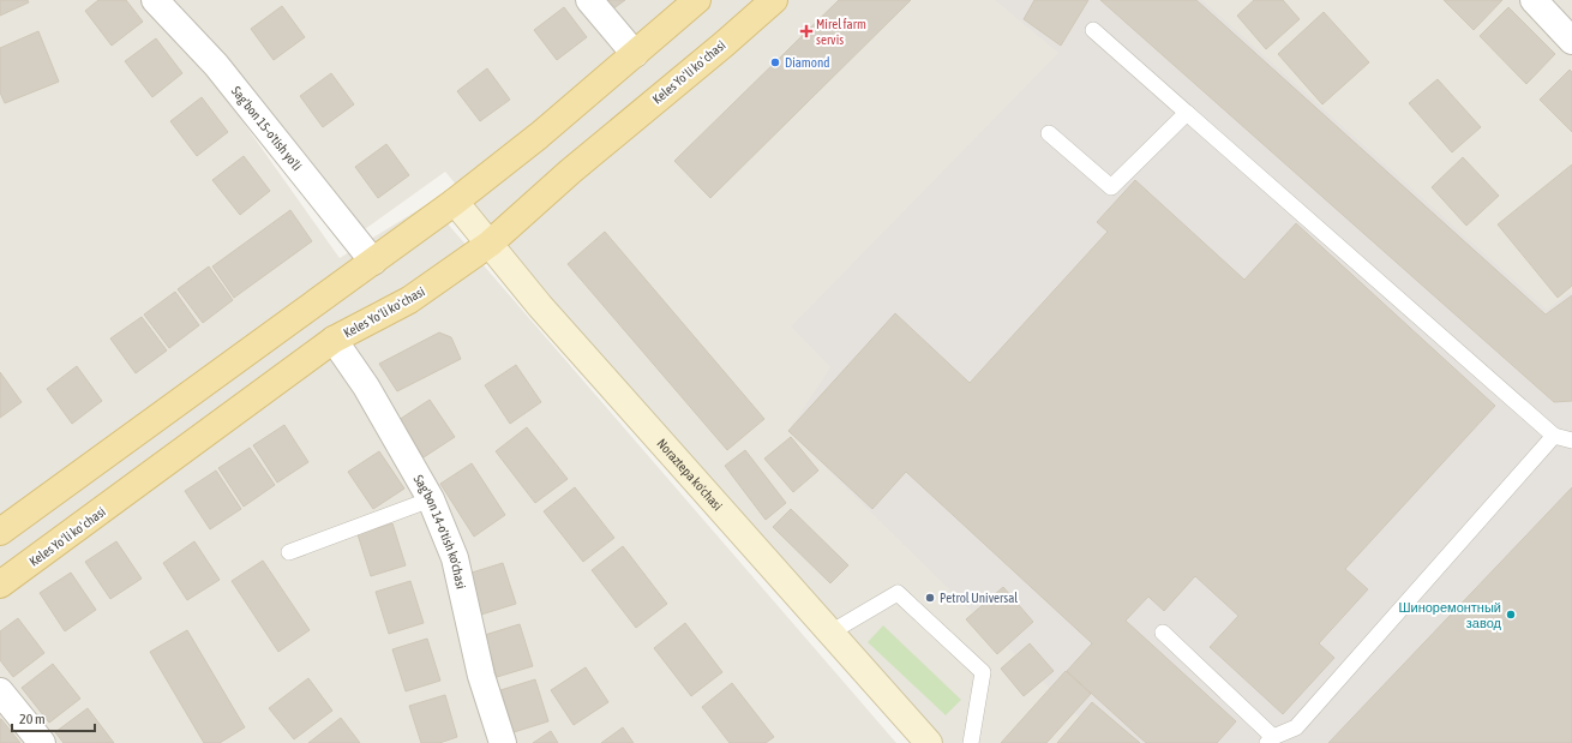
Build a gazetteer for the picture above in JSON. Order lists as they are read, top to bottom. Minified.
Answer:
{"streets":{"main road":["Keles Yoʻli koʻchasi","Noraztepa ko'chasi"],"street":["Sag'bon 15-o'tish yo'li","Sag'bon 14-o'tish ko'chasi"]},"crossings":[["Keles Yoʻli koʻchasi","Noraztepa ko'chasi"],["Keles Yoʻli koʻchasi","Sag'bon 14-o'tish ko'chasi"]],"places":{"health":["Mirel farm servis"],"other":["Diamond","Petrol Universal","Шиноремонтный завод"]},"scale_bar":"20 m"}
